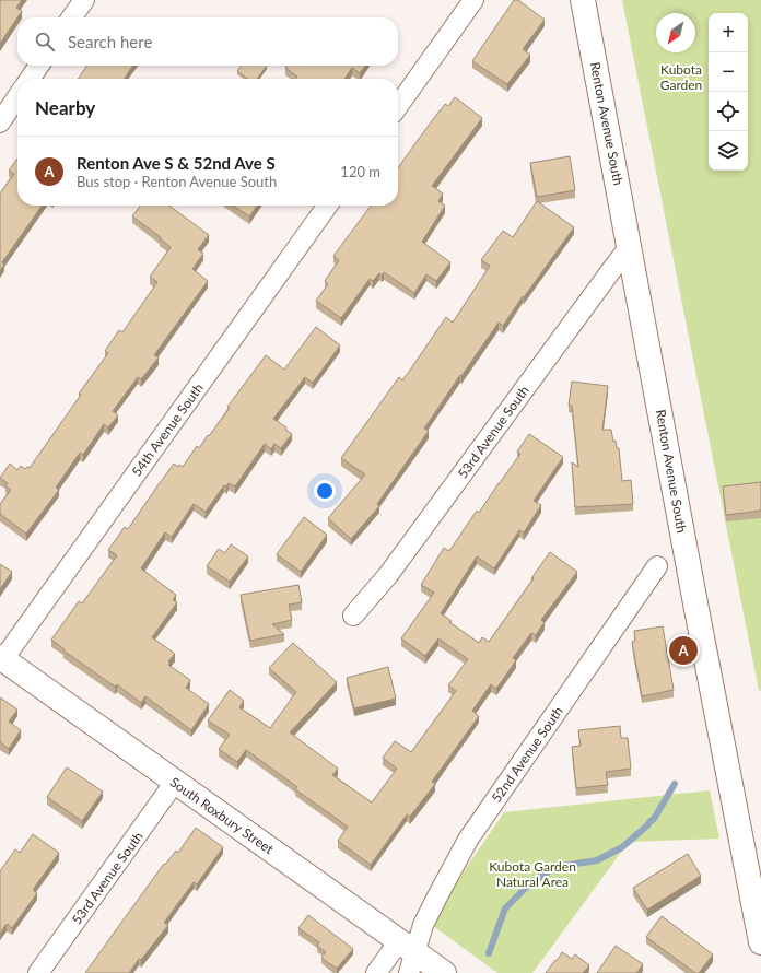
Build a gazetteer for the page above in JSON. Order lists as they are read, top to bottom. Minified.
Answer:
{"streets":{"main road":["Renton Avenue South","South Roxbury Street"],"street":["54th Avenue South","53rd Avenue South","52nd Avenue South"]},"crossings":[["Renton Avenue South","53rd Avenue South"],["54th Avenue South","South Roxbury Street"],["53rd Avenue South","South Roxbury Street"],["52nd Avenue South","South Roxbury Street"]],"parks":["Kubota Garden","Kubota Garden Natural Area"],"north":"bottom left","page":{"map_buttons":["+","−"],"search":"Search here","heading":"Nearby","list":[{"mark":"A","name":"Renton Ave S & 52nd Ave S","note":"Bus stop · Renton Avenue South","value":"120 m"}],"pins":"A"}}
